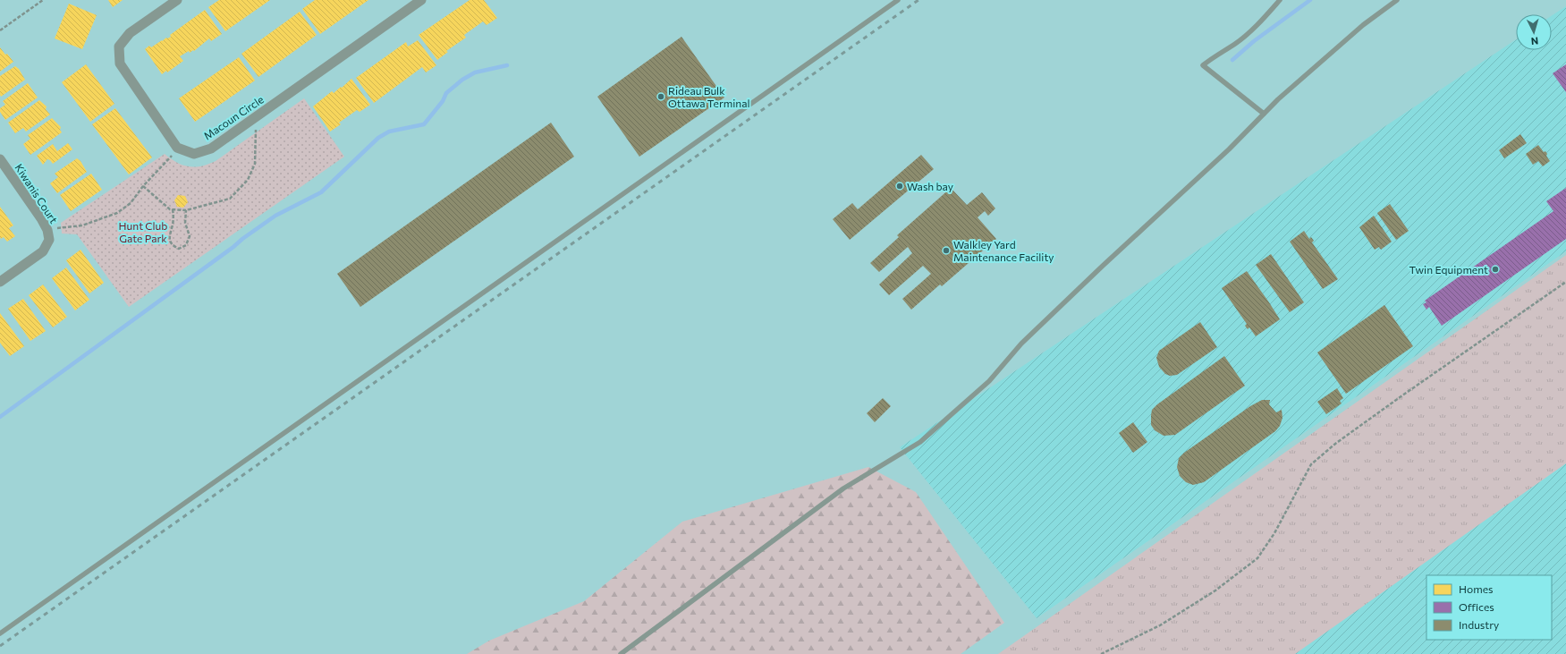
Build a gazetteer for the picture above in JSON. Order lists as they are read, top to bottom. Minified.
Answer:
{"streets":{"street":["Macoun Circle","Kiwanis Court"]},"parks":["Hunt Club Gate Park"],"places":["Rideau Bulk Ottawa Terminal","Wash bay","Walkley Yard Maintenance Facility","Twin Equipment"],"legend":["Homes","Offices","Industry"],"north":"bottom"}
